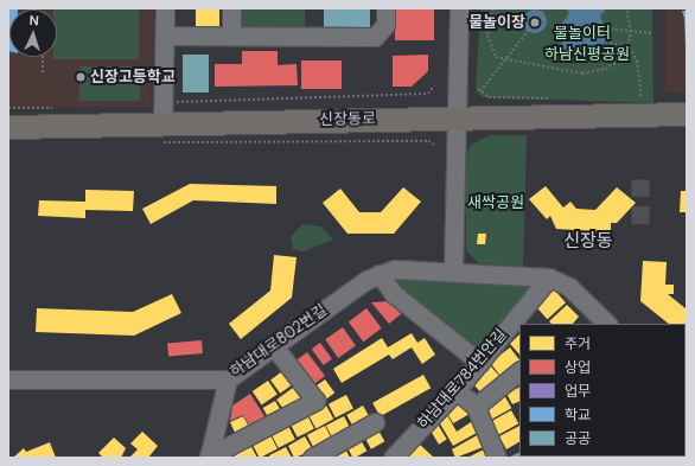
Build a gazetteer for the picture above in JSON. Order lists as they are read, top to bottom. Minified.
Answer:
{"streets":{"main road":["신장동로"],"street":["하남대로802번길","하남대로784번안길"]},"crossings":[["하남대로802번길","하남대로784번안길"]],"districts":["신장동"],"parks":["물놀이터","하남신평공원","새싹공원"],"places":["물놀이장","신장고등학교"],"legend":["주거","상업","업무","학교","공공"],"north":"top"}
